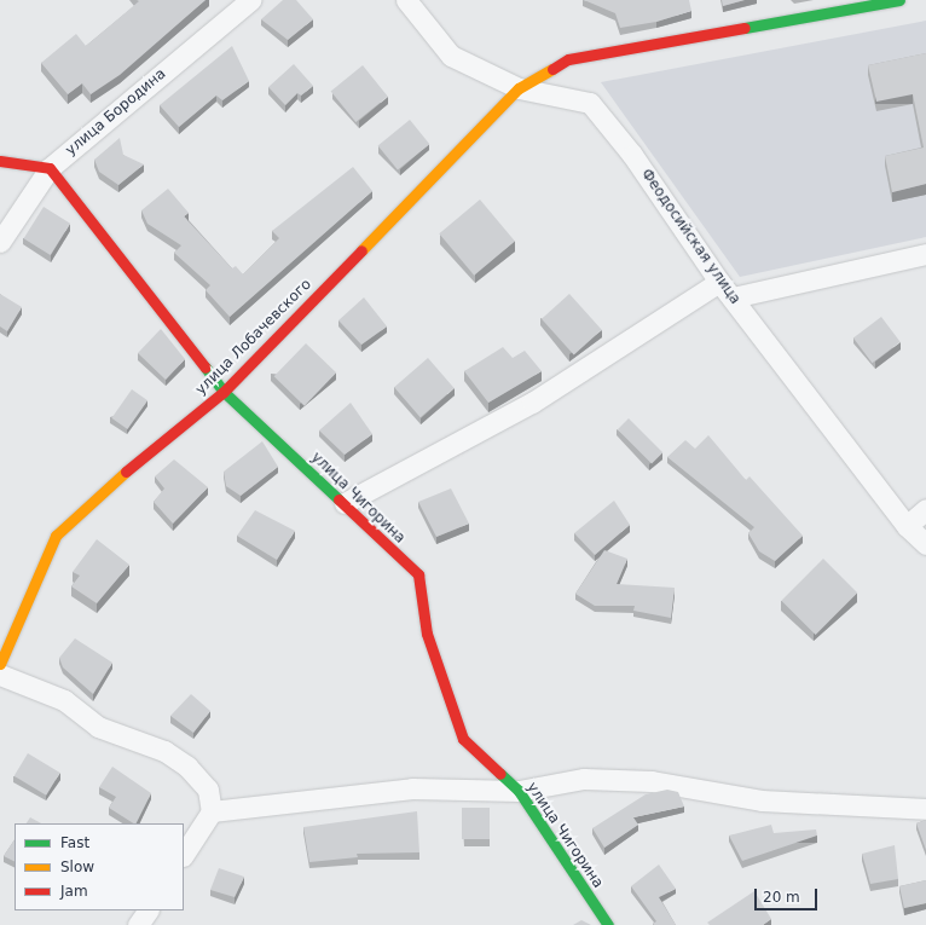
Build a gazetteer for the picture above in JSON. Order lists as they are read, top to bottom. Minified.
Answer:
{"streets":{"street":["улица Бородина","Феодосийская улица","улица Лобачевского","улица Чигорина"]},"crossings":[["улица Бородина","улица Чигорина"],["Феодосийская улица","улица Лобачевского"],["улица Лобачевского","улица Чигорина"]],"legend":["Fast","Slow","Jam"],"scale_bar":"20 m"}
